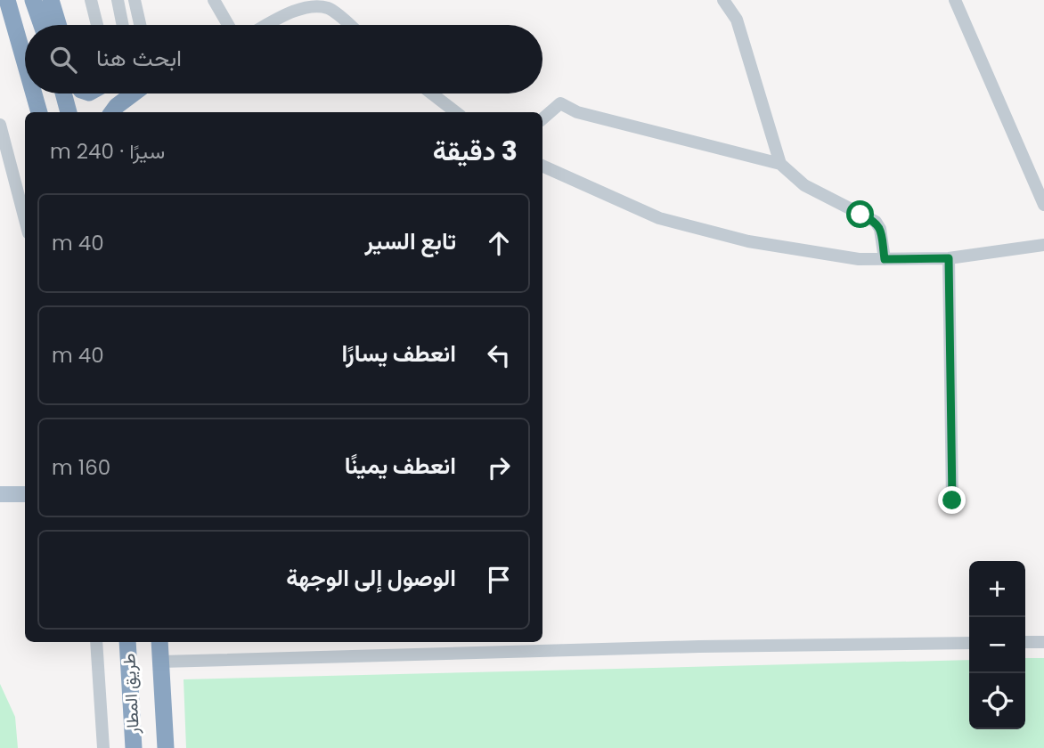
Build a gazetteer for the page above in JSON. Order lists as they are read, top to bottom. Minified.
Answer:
{"streets":{"highway":["طريق المطار"]},"page":{"search":"ابحث هنا","heading":["3 دقيقة","سيرًا · 240 m"],"list":[["تابع السير","40 m"],["انعطف يسارًا","40 m"],["انعطف يمينًا","160 m"],"الوصول إلى الوجهة"],"map_buttons":["+","−"]}}
